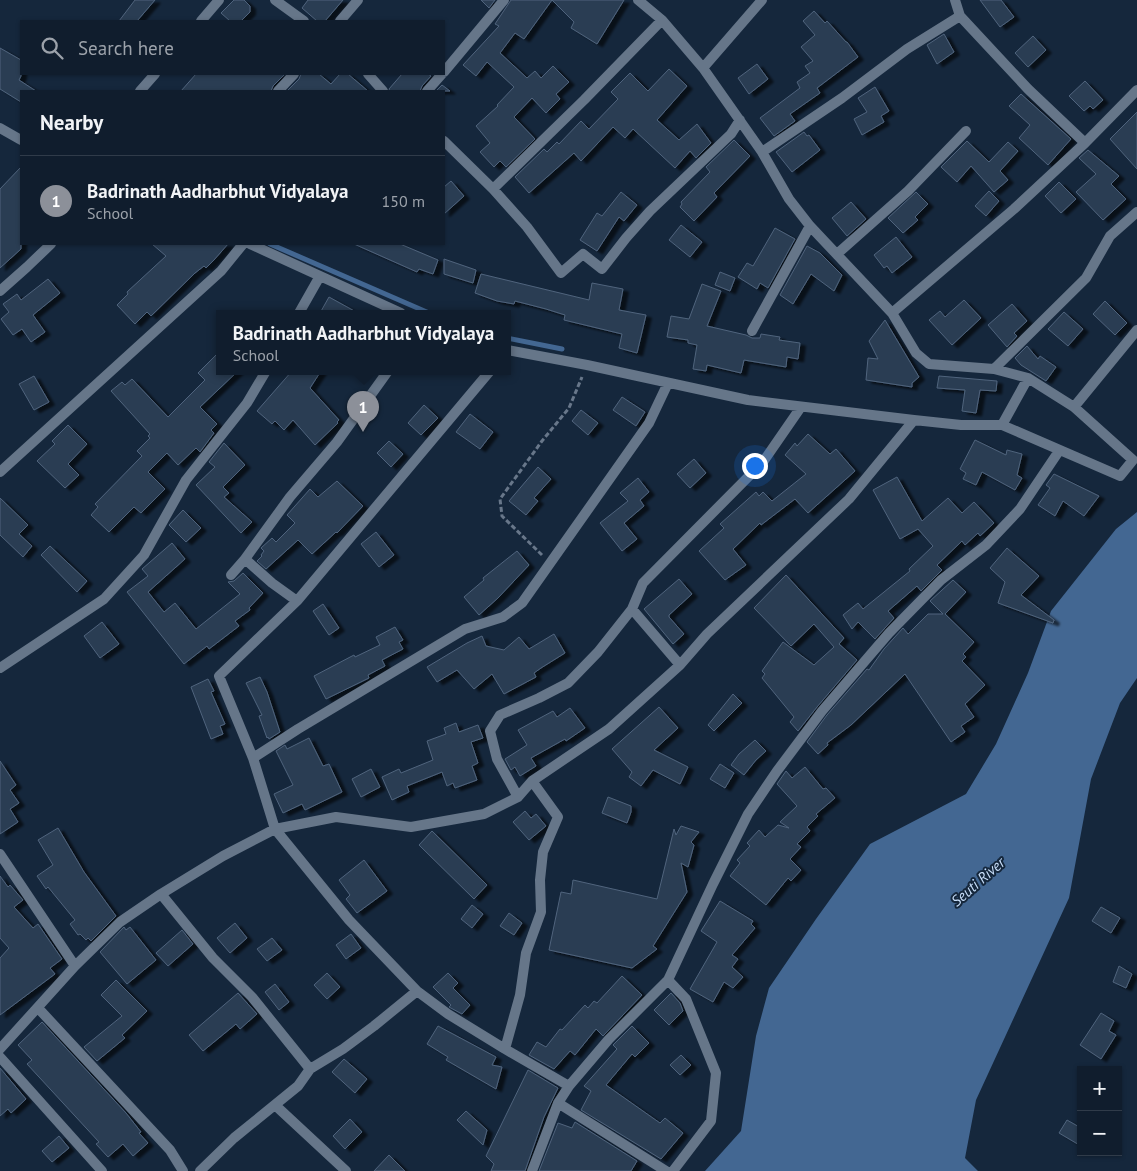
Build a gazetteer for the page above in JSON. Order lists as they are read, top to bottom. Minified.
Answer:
{"water":["Seuti River"],"page":{"search":"Search here","heading":"Nearby","list":[{"mark":"1","name":"Badrinath Aadharbhut Vidyalaya","note":"School","value":"150 m"}],"popup":["Badrinath Aadharbhut Vidyalaya","School"],"pins":"1","map_buttons":["+","−"]}}
